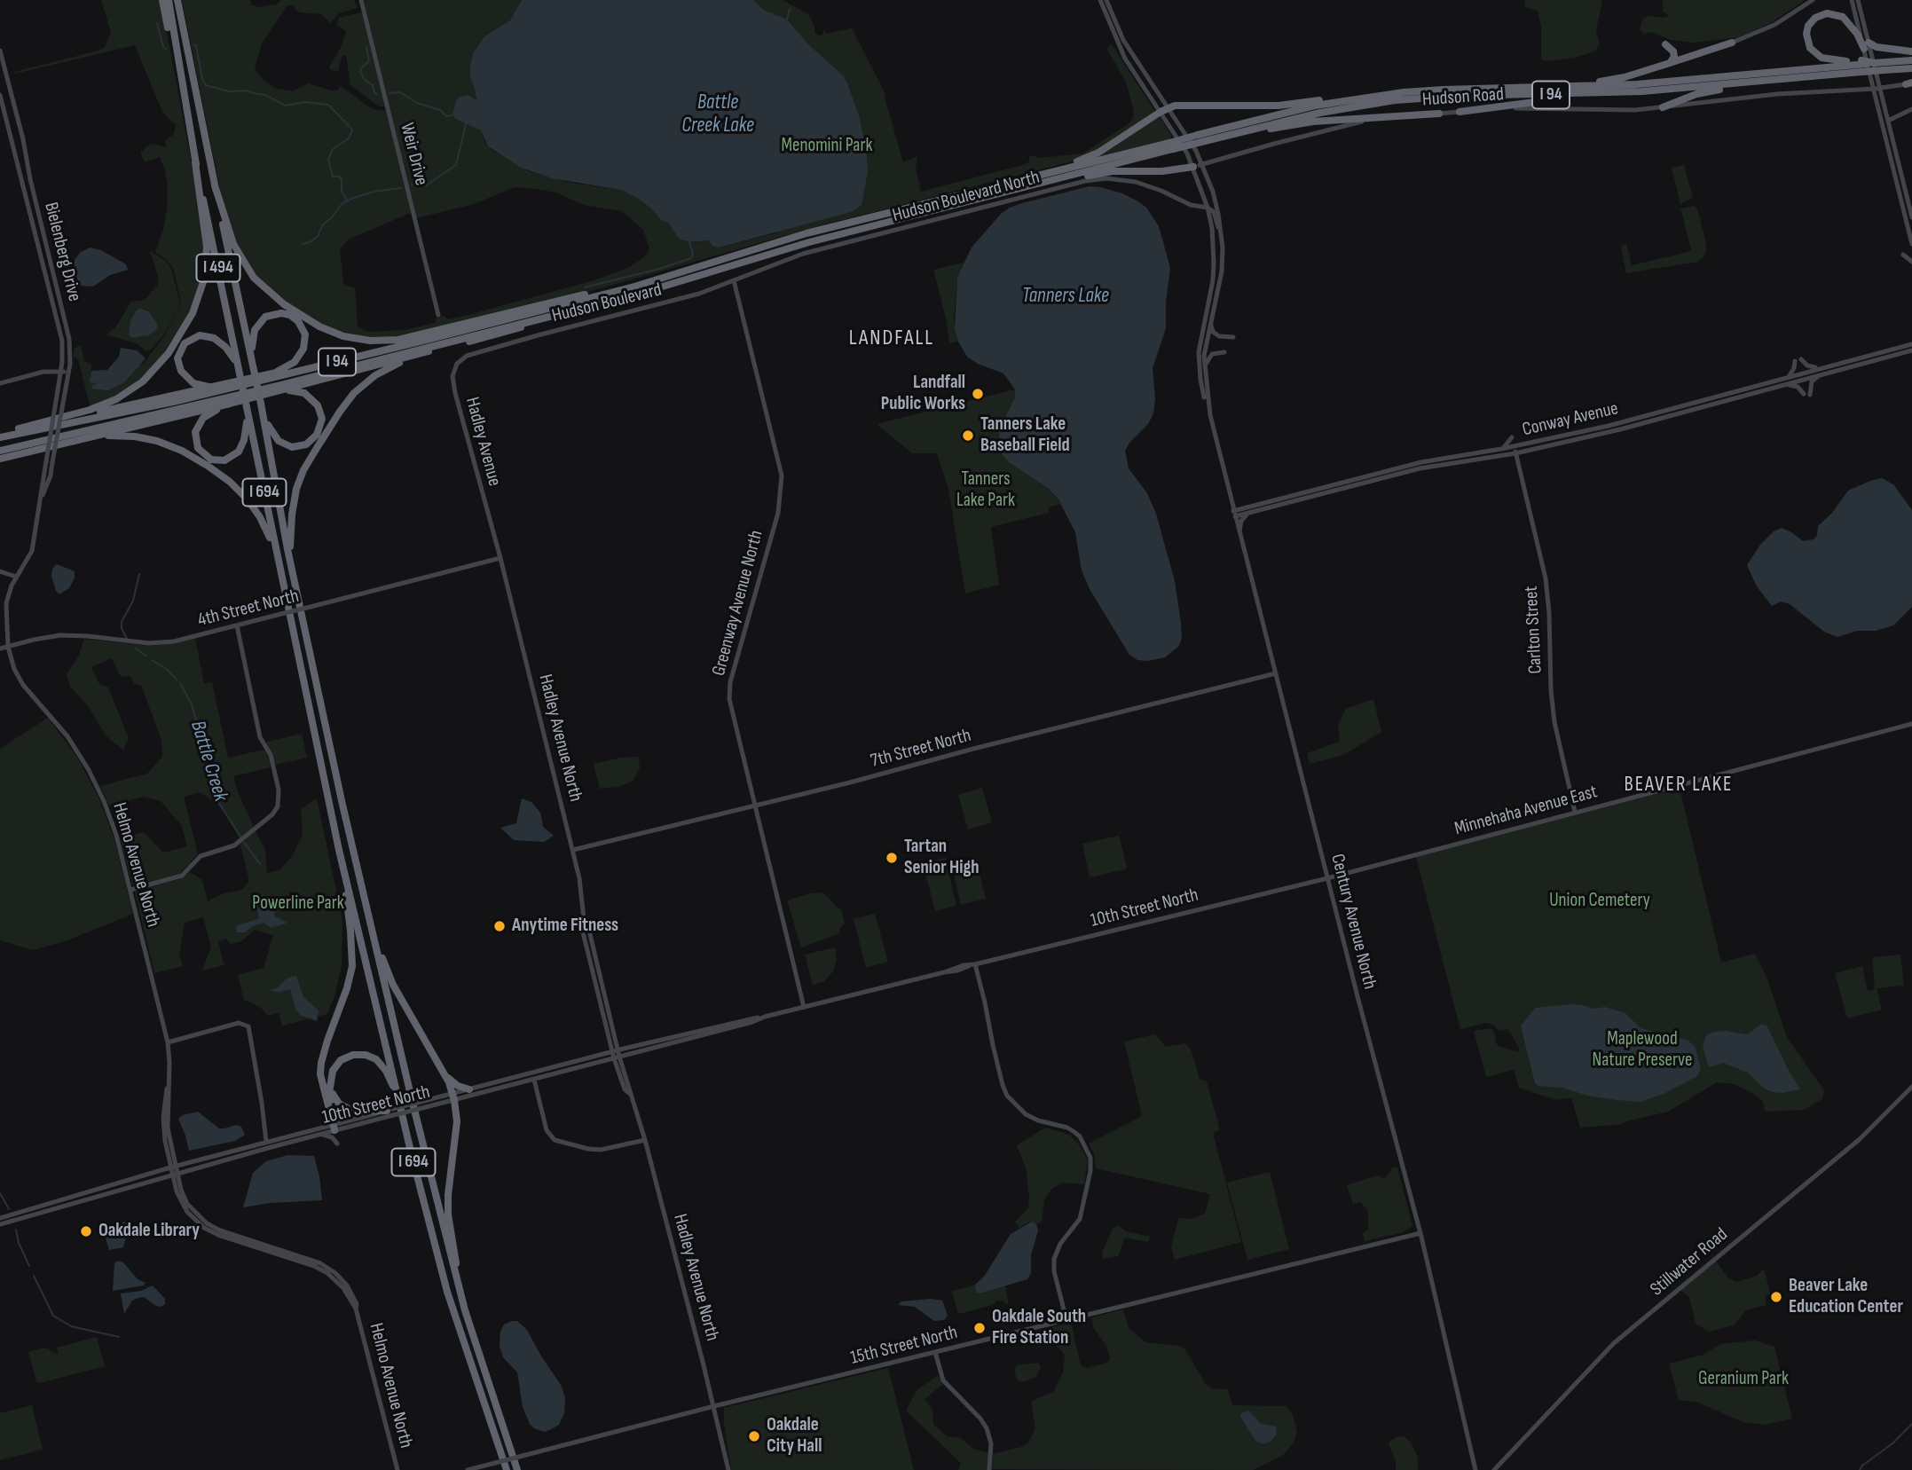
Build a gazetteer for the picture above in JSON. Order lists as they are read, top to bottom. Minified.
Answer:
{"streets":{"highway":["I 94","I 494","I 694"],"street":["Hudson Road","Weir Drive","Hudson Boulevard North","Bielenberg Drive","Hudson Boulevard","Conway Avenue","Hadley Avenue","Greenway Avenue North","4th Street North","Carlton Street","Hadley Avenue North","7th Street North","Minnehaha Avenue East","Helmo Avenue North","10th Street North","Century Avenue North","Stillwater Road","15th Street North"]},"crossings":[["Hudson Road","Century Avenue North"],["Hudson Boulevard North","Hudson Boulevard"],["Hudson Boulevard North","Greenway Avenue North"],["Hudson Boulevard North","Century Avenue North"],["Bielenberg Drive","Helmo Avenue North"],["I 494","I 694"],["Hudson Boulevard","Hadley Avenue"],["Hudson Boulevard","Greenway Avenue North"],["Conway Avenue","Carlton Street"],["Conway Avenue","Century Avenue North"],["Hadley Avenue","4th Street North"],["Hadley Avenue","Hadley Avenue North"],["Greenway Avenue North","7th Street North"],["Greenway Avenue North","10th Street North"],["4th Street North","Hadley Avenue North"],["4th Street North","Helmo Avenue North"],["Carlton Street","Minnehaha Avenue East"],["Hadley Avenue North","7th Street North"],["Hadley Avenue North","10th Street North"],["Hadley Avenue North","15th Street North"],["7th Street North","Century Avenue North"],["Minnehaha Avenue East","10th Street North"],["Minnehaha Avenue East","Century Avenue North"],["Helmo Avenue North","10th Street North"],["10th Street North","Century Avenue North"],["Century Avenue North","15th Street North"]],"districts":["LANDFALL","BEAVER LAKE"],"water":["Battle Creek Lake","Tanners Lake","Battle Creek"],"parks":["Menomini Park","Tanners Lake Park","Union Cemetery","Powerline Park","Maplewood Nature Preserve","Geranium Park"],"places":["Landfall Public Works","Tanners Lake Baseball Field","Tartan Senior High","Anytime Fitness","Oakdale Library","Beaver Lake Education Center","Oakdale South Fire Station","Oakdale City Hall"]}
